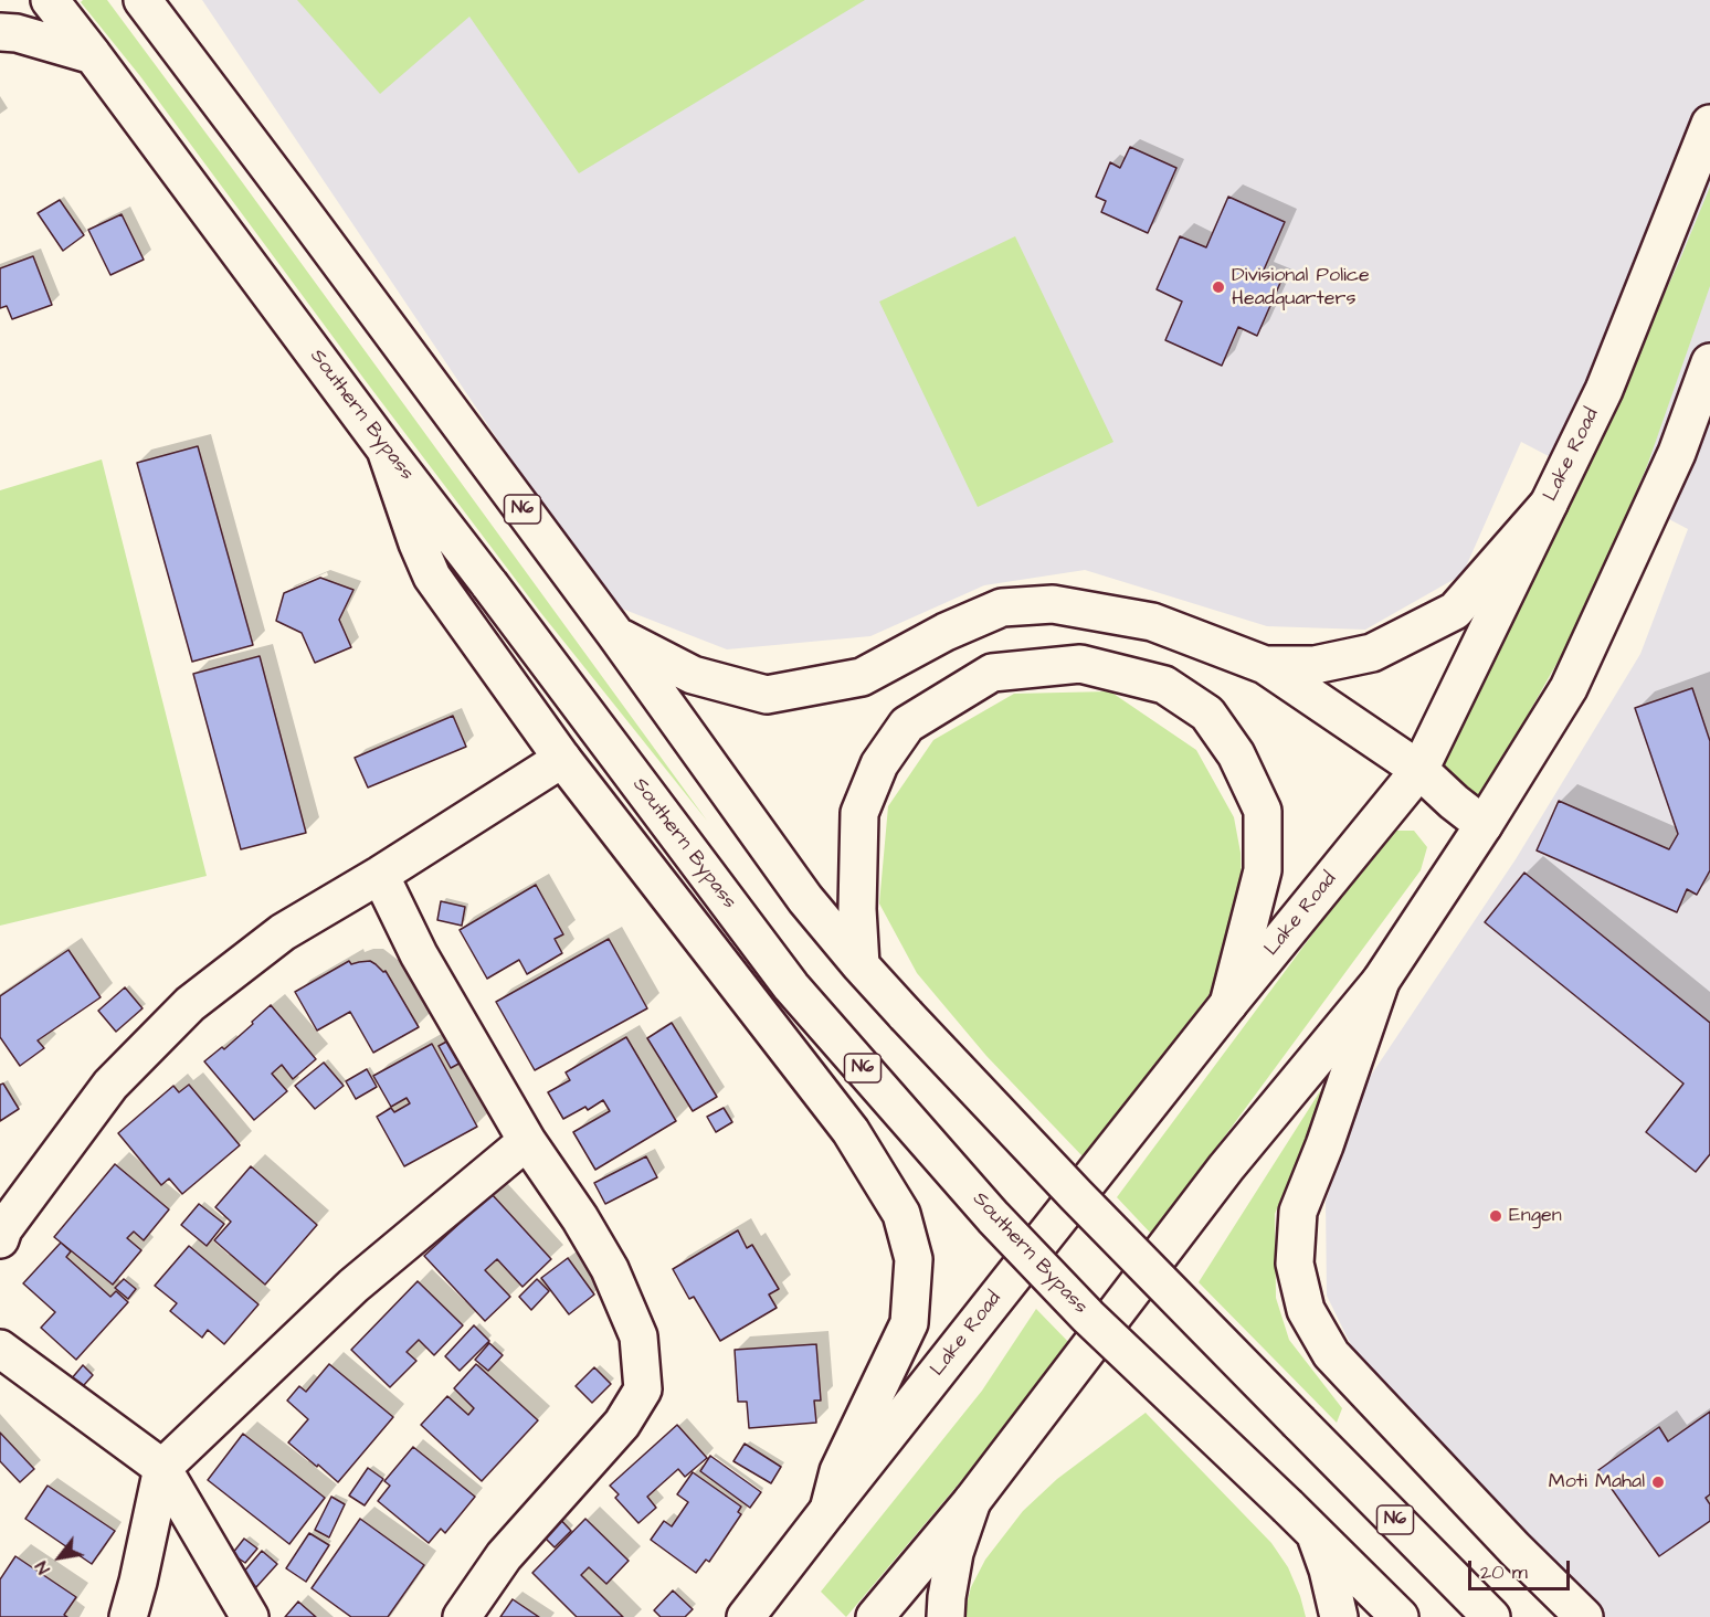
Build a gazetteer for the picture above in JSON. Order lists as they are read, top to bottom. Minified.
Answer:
{"streets":{"main road":["Southern Bypass","Lake Road","N6"]},"places":["Divisional Police Headquarters","Engen","Moti Mahal"],"scale_bar":"20 m","north":"bottom left"}
